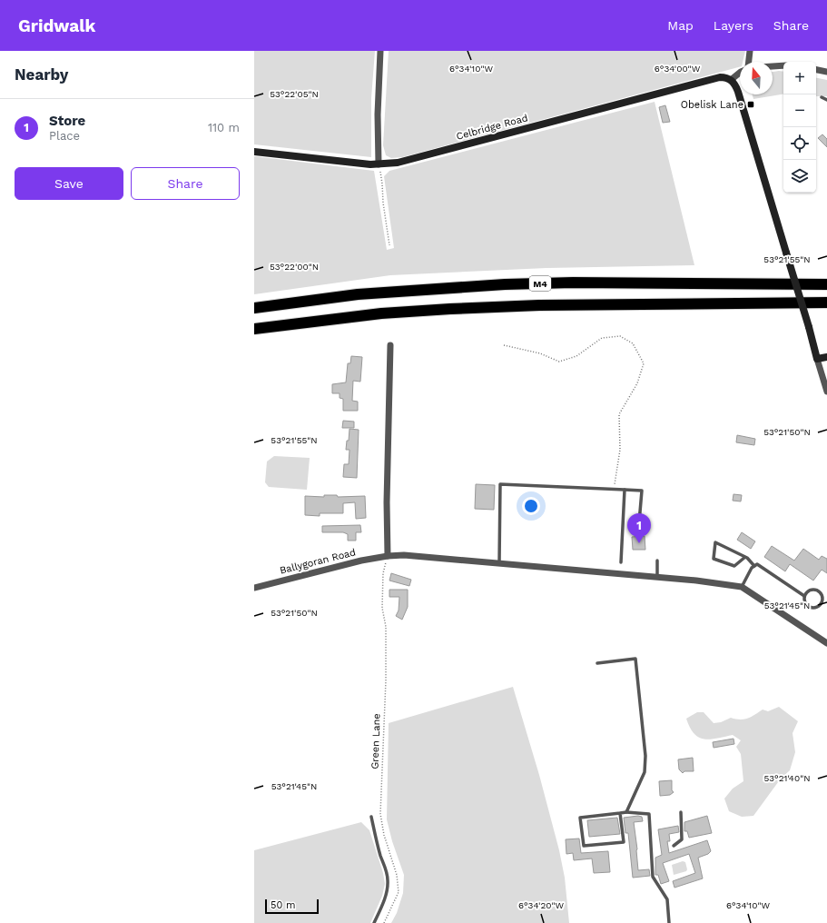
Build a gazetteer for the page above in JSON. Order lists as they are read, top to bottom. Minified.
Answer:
{"streets":{"highway":["M4"],"main road":["Celbridge Road"],"street":["Ballygoran Road"],"path":["Green Lane"]},"crossings":[["Ballygoran Road","Green Lane"]],"places":{"transit":["Obelisk Lane"]},"scale_bar":"50 m","north":"top","page":{"header":"Gridwalk","nav":["Map","Layers","Share"],"heading":"Nearby","map_buttons":["+","−"],"list":[{"mark":"1","name":"Store","note":"Place","value":"110 m"}],"buttons":["Save","Share"],"pins":"1","scale":"50 m"},"coordinates":["6°34'10\"W","6°34'00\"W","53°22'05\"N","53°21'55\"N","53°22'00\"N","53°21'50\"N","53°21'45\"N","53°21'40\"N","6°34'20\"W"]}
